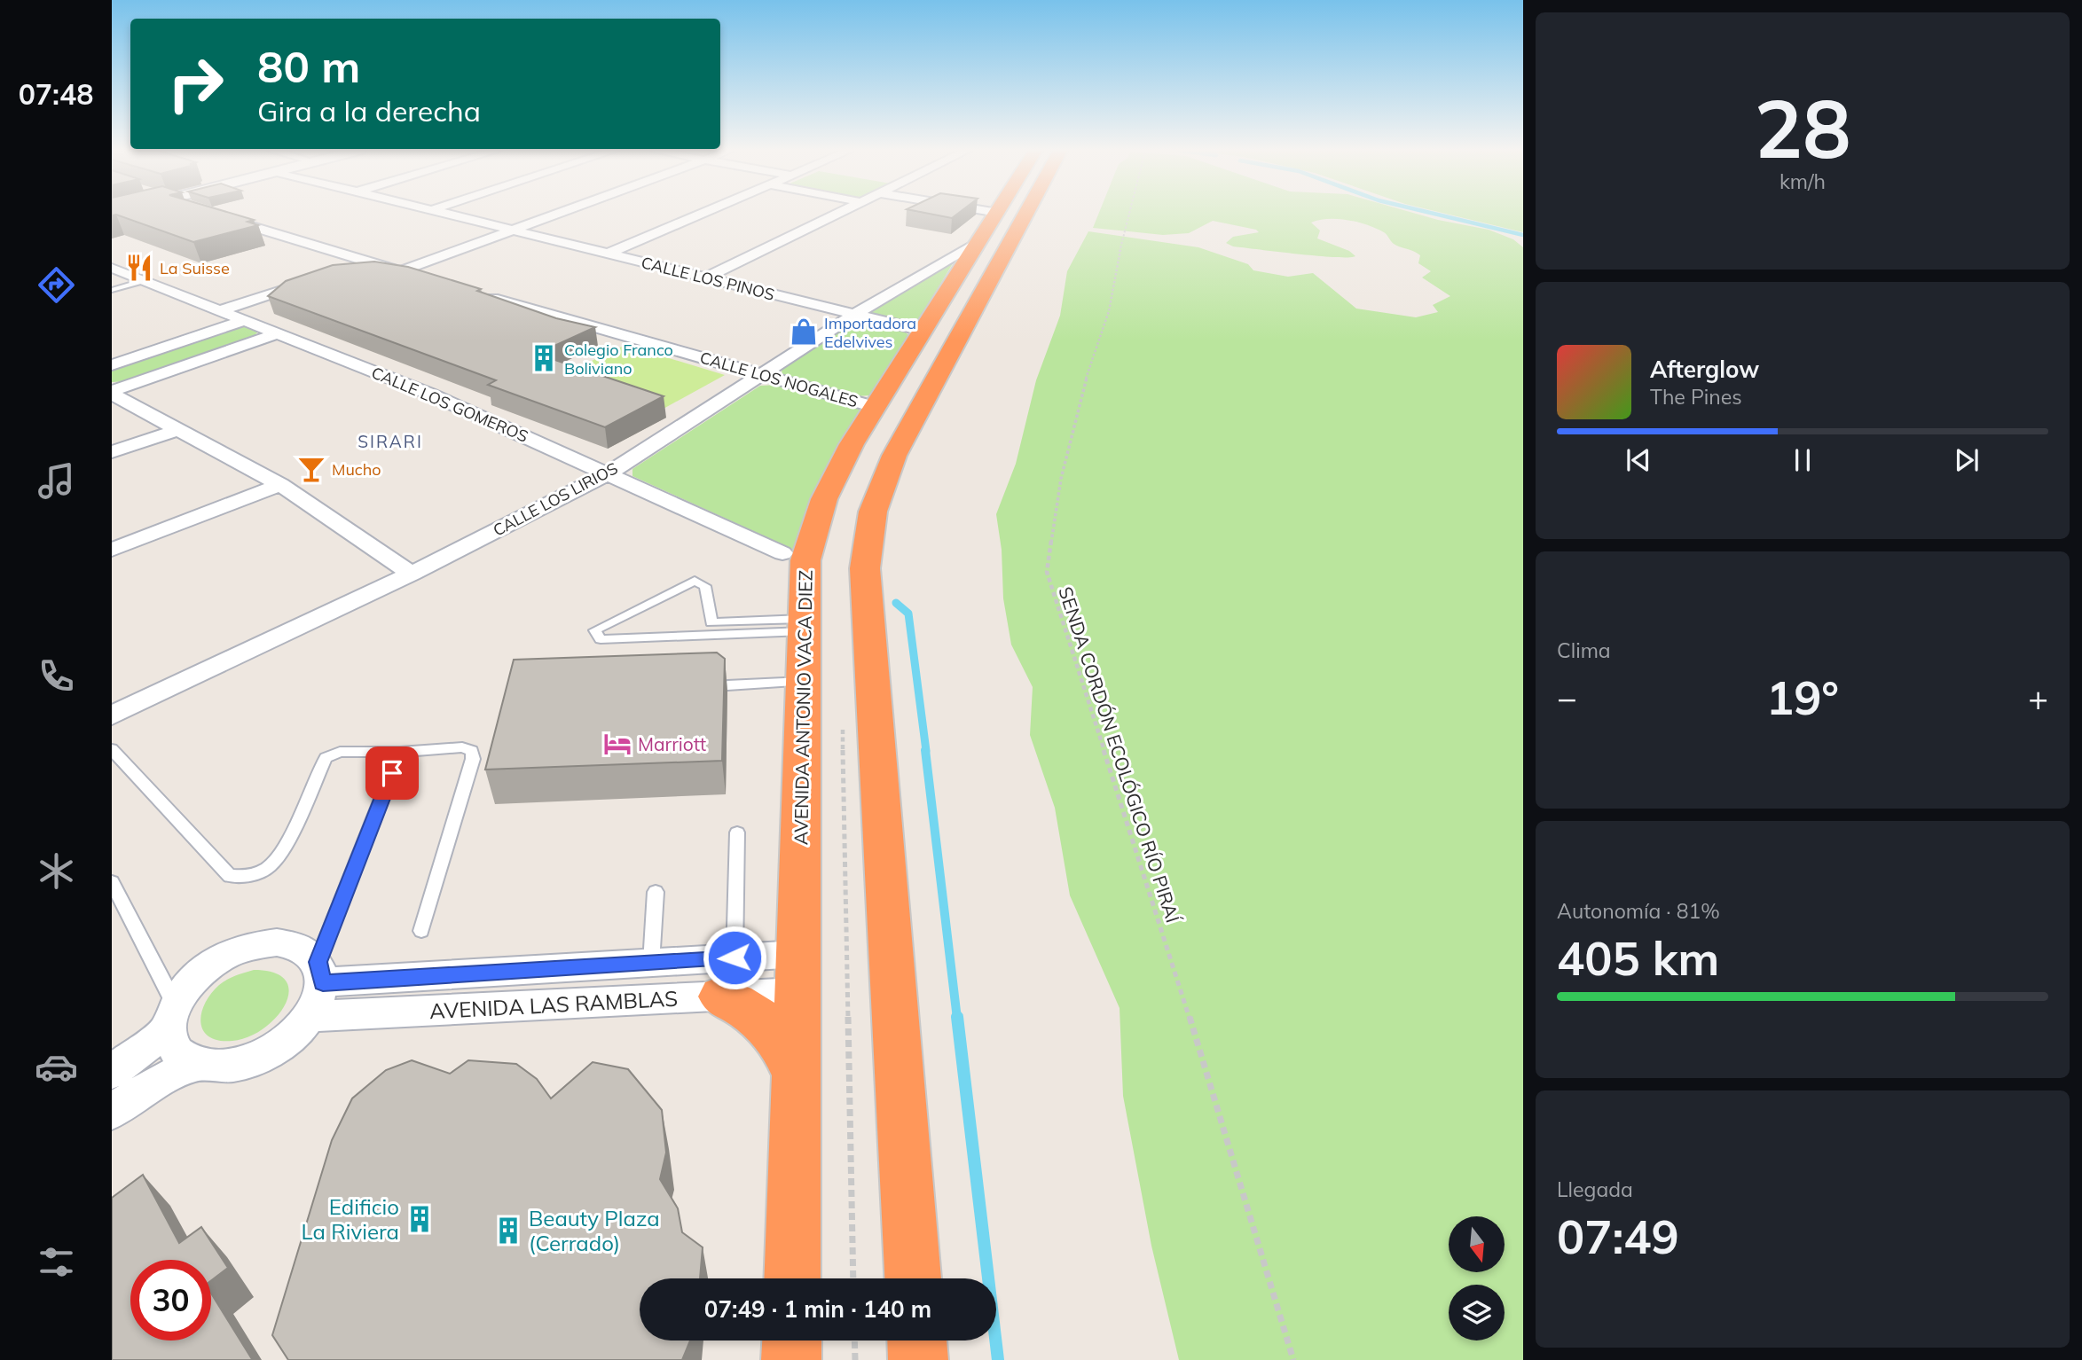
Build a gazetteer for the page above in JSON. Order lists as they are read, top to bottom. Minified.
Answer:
{"streets":{"highway":["AVENIDA ANTONIO VACA DIEZ"],"street":["CALLE LOS PINOS","CALLE LOS NOGALES","CALLE LOS GOMEROS","CALLE LOS LIRIOS","AVENIDA LAS RAMBLAS"],"path":["SENDA CORDÓN ECOLÓGICO RÍO PIRAÍ"]},"crossings":[["CALLE LOS PINOS","CALLE LOS LIRIOS"],["CALLE LOS PINOS","AVENIDA ANTONIO VACA DIEZ"],["CALLE LOS NOGALES","CALLE LOS LIRIOS"],["CALLE LOS NOGALES","AVENIDA ANTONIO VACA DIEZ"],["CALLE LOS GOMEROS","CALLE LOS LIRIOS"],["CALLE LOS LIRIOS","AVENIDA ANTONIO VACA DIEZ"],["AVENIDA ANTONIO VACA DIEZ","AVENIDA LAS RAMBLAS"]],"districts":["SIRARI"],"places":{"restaurant":["La Suisse"],"shop":["Importadora Edelvives"],"building":["Colegio Franco Boliviano","Edificio La Riviera","Beauty Plaza (Cerrado)"],"bar":["Mucho"],"hotel":["Marriott"]},"north":"bottom","page":{"tabs":"07:48","tile":[["28","km/h"],"Clima",["Autonomía · 81%","405 km"],["Llegada","07:49"]],"turn":["80 m","Gira a la derecha"],"song":["Afterglow","The Pines"],"heat":["−","19°","+"],"limit":"30","trip":"07:49 · 1 min · 140 m"}}
